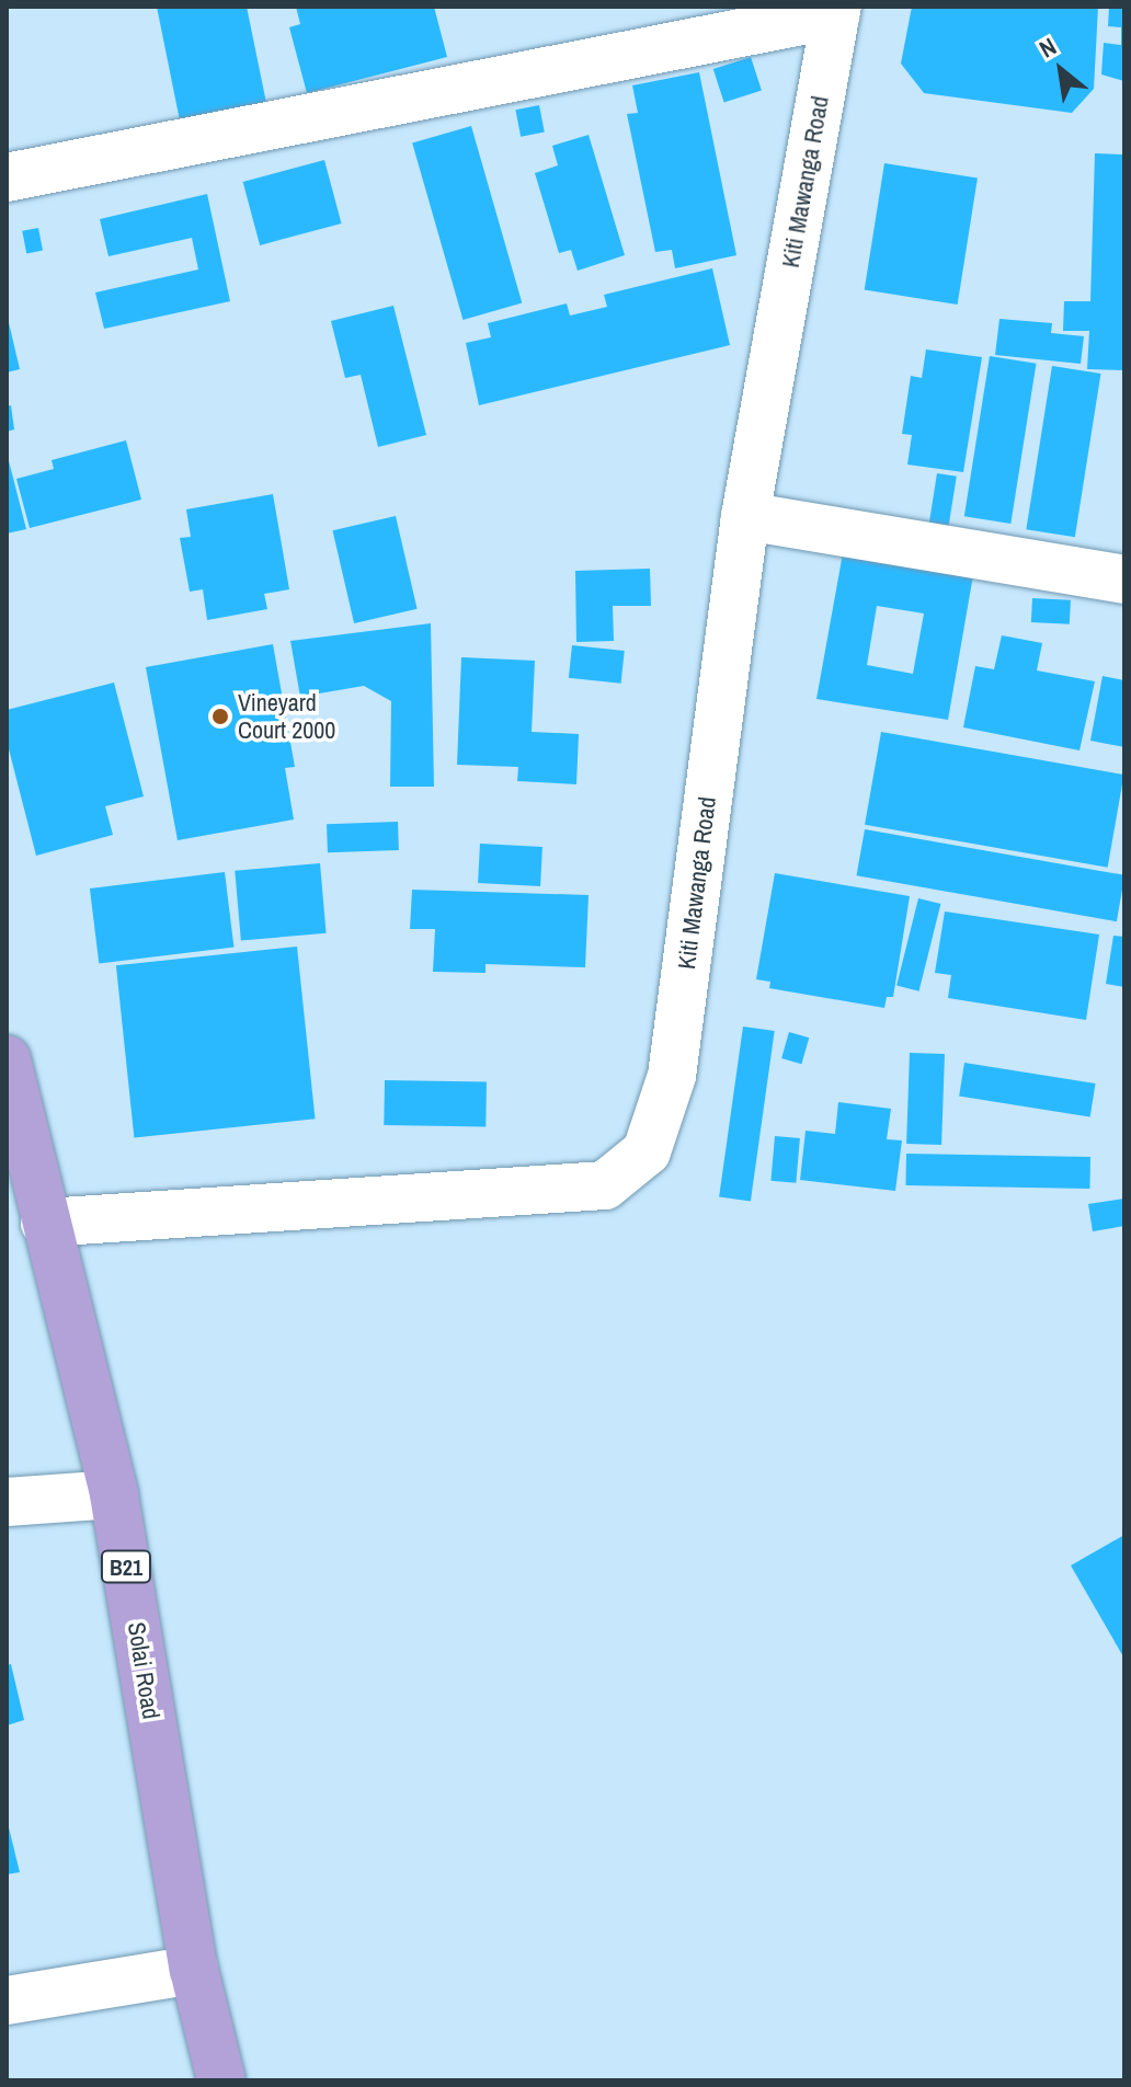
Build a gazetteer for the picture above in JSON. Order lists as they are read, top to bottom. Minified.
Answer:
{"streets":{"highway":["B21","Solai Road"],"street":["Kiti Mawanga Road"]},"crossings":[["Kiti Mawanga Road","Solai Road"]],"places":["Vineyard Court 2000"],"north":"top left"}
